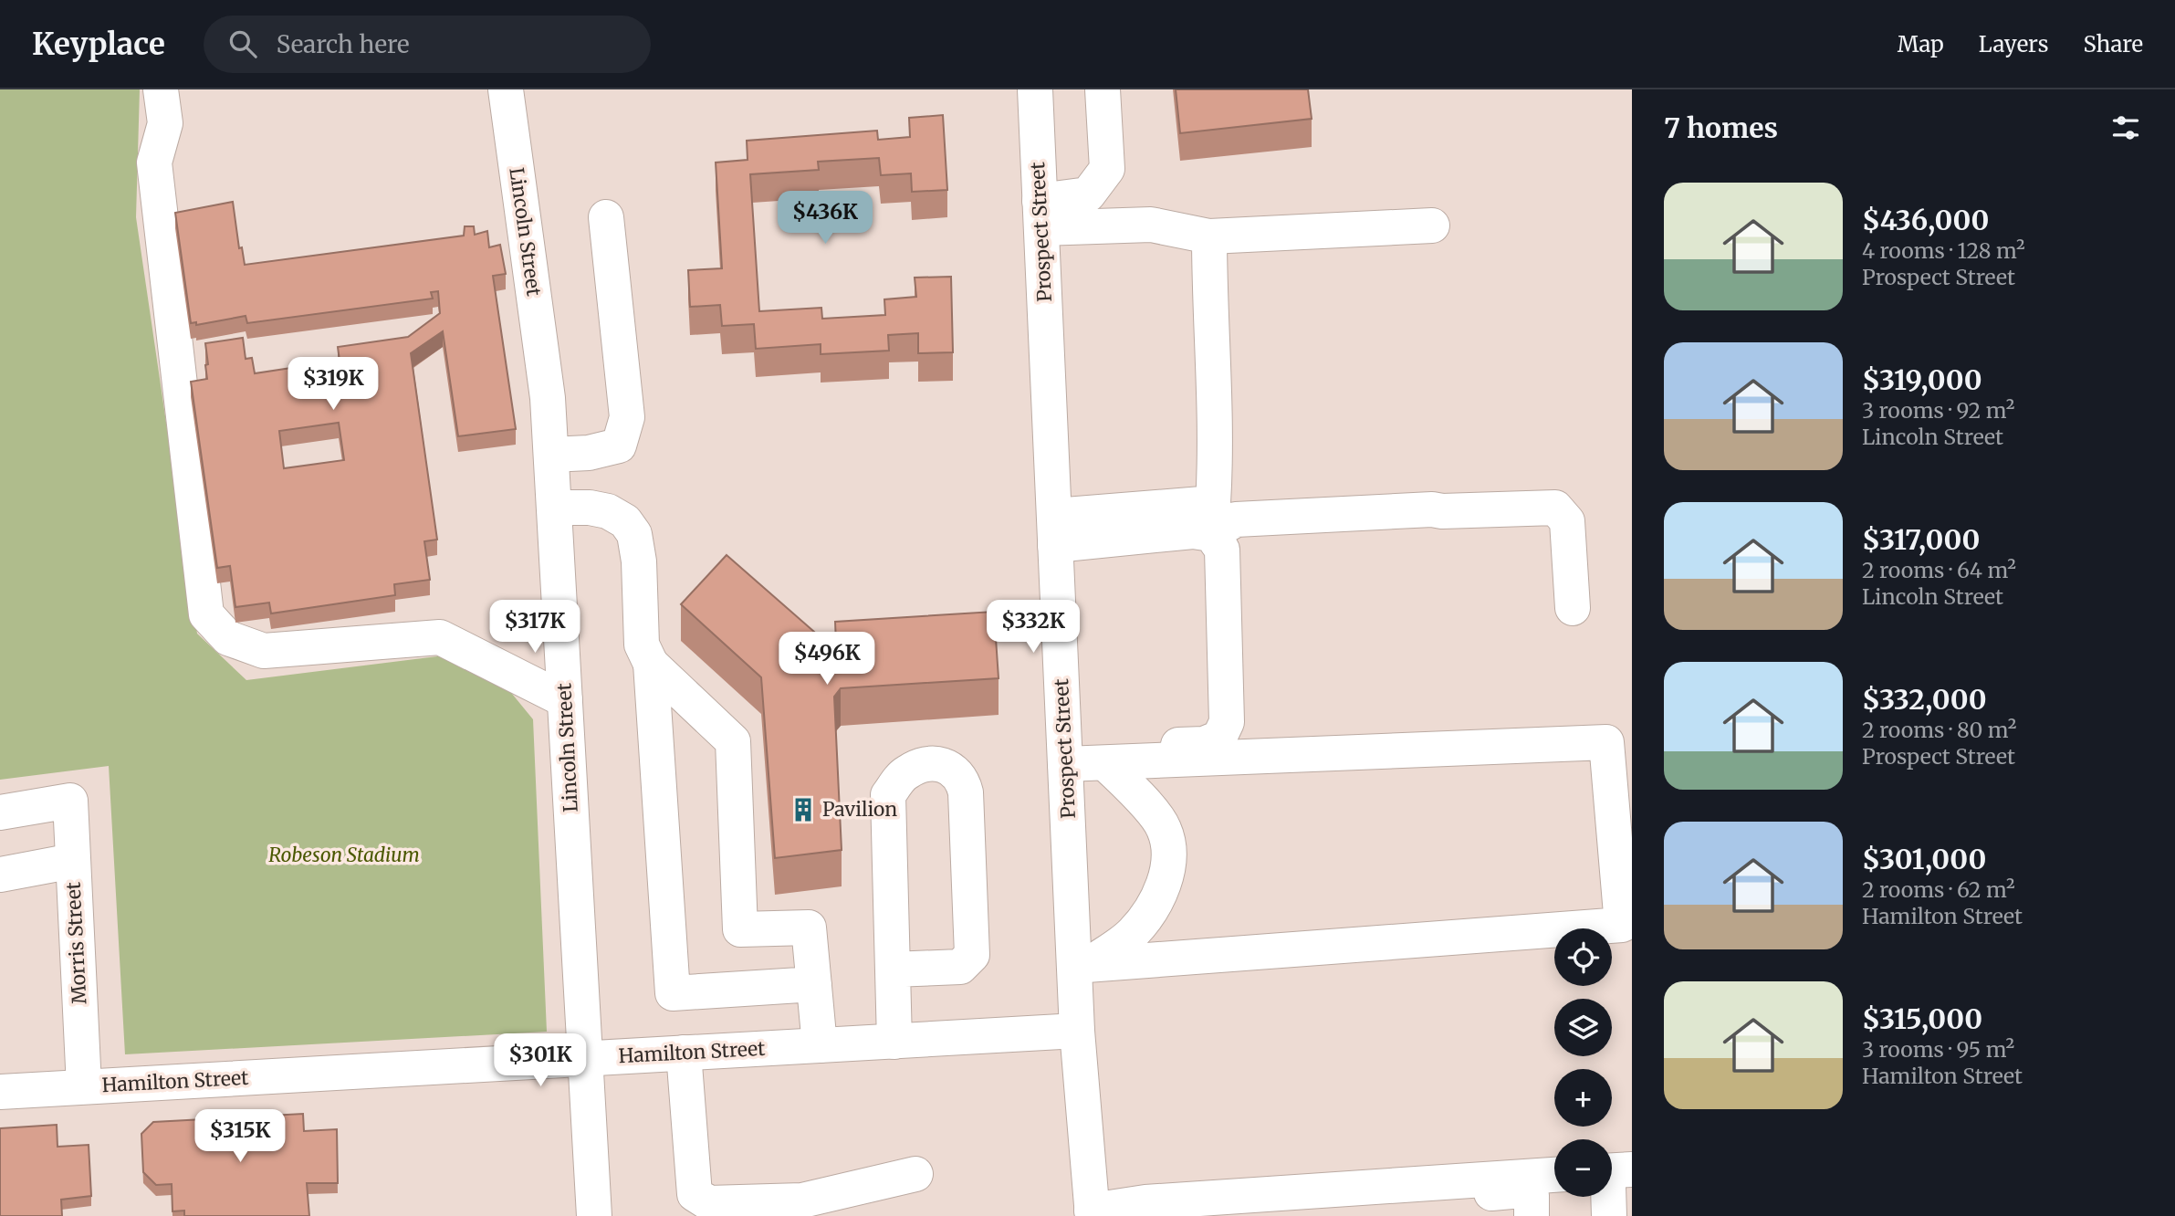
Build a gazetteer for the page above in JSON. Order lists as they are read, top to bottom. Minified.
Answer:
{"streets":{"street":["Lincoln Street","Prospect Street","Morris Street","Hamilton Street"]},"crossings":[["Lincoln Street","Hamilton Street"],["Prospect Street","Hamilton Street"],["Morris Street","Hamilton Street"]],"parks":["Robeson Stadium"],"places":{"building":["Pavilion"]},"page":{"header":"Keyplace","search":"Search here","nav":["Map","Layers","Share"],"heading":"7 homes","list":[{"name":"$436,000","note":"4 rooms · 128 m² · Prospect Street"},{"name":"$319,000","note":"3 rooms · 92 m² · Lincoln Street"},{"name":"$317,000","note":"2 rooms · 64 m² · Lincoln Street"},{"name":"$332,000","note":"2 rooms · 80 m² · Prospect Street"},{"name":"$301,000","note":"2 rooms · 62 m² · Hamilton Street"},{"name":"$315,000","note":"3 rooms · 95 m² · Hamilton Street"}],"price":["$436K","$319K","$317K","$332K","$496K","$301K","$315K"],"map_buttons":["+","−"]}}
